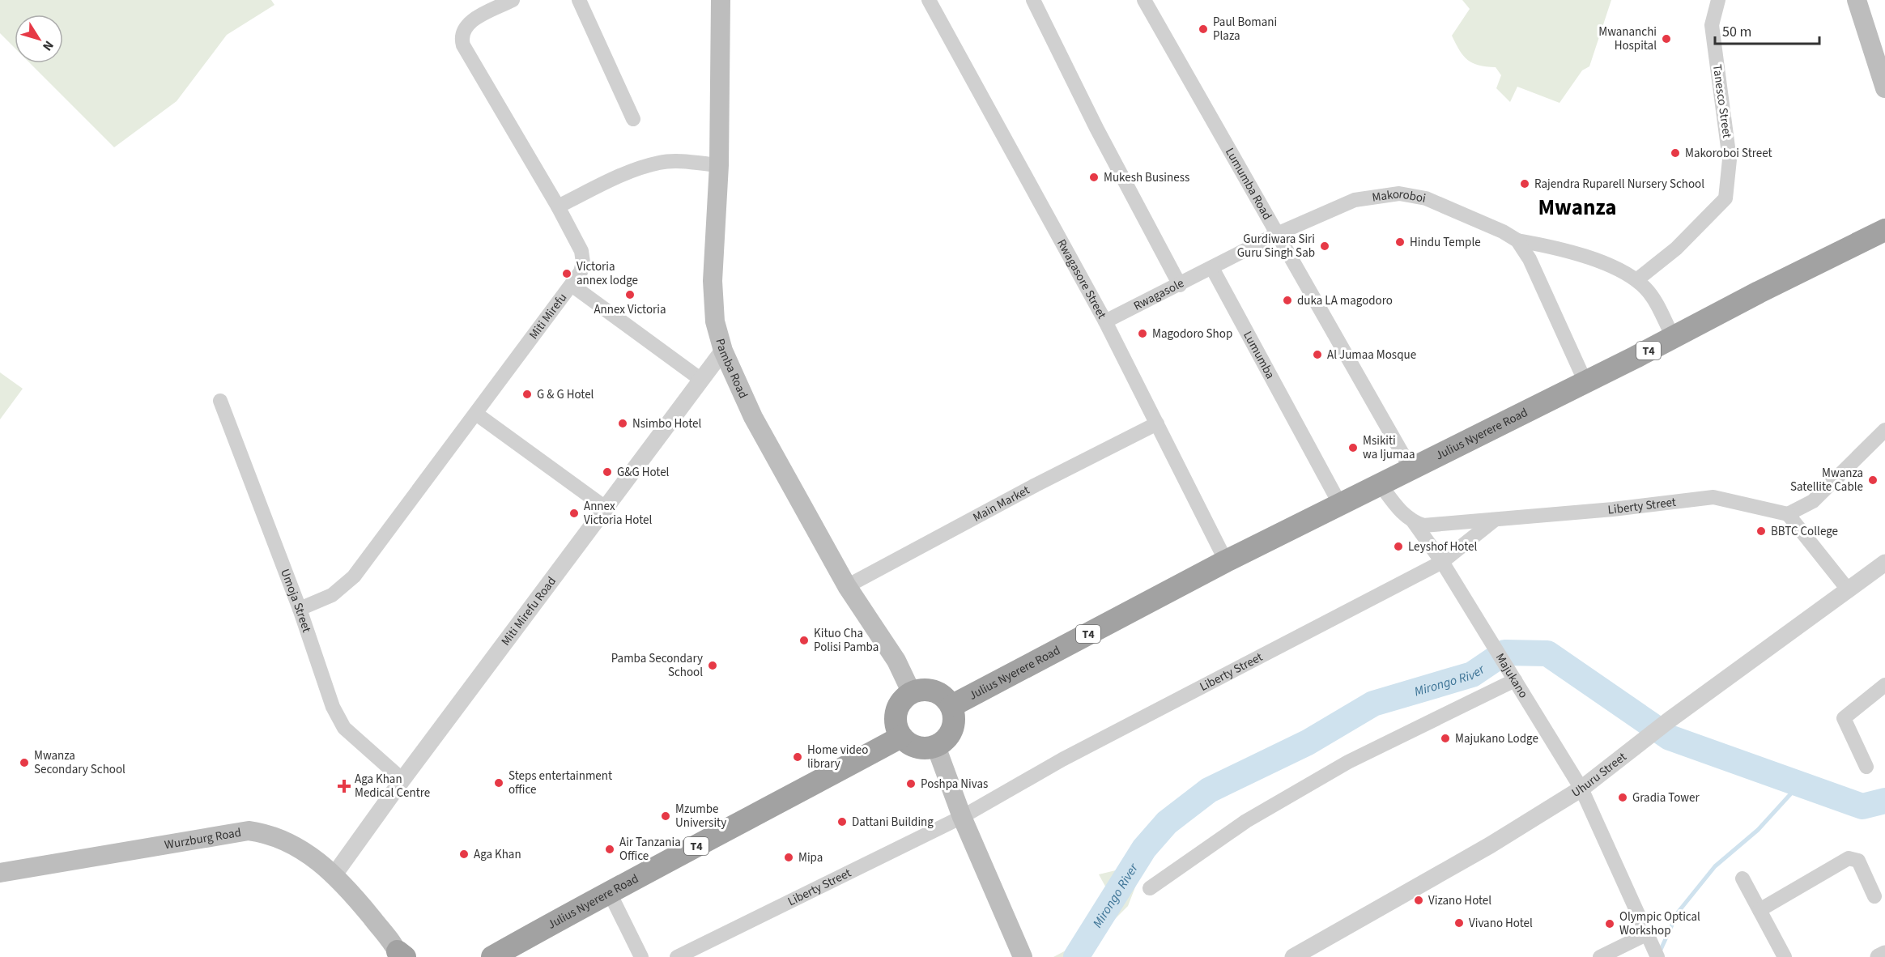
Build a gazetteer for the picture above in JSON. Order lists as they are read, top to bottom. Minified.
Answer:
{"streets":{"highway":["T4","Julius Nyerere Road"],"main road":["Pamba Road","Wurzburg Road"],"street":["Tanesco Street","Lumumba Road","Makoroboi","Rwagasore Street","Rwagasole","Miti Mirefu","Lumumba","Main Market","Liberty Street","Umoja Street","Miti Mirefu Road","Majukano","Uhuru Street"]},"crossings":[["Tanesco Street","Makoroboi"],["Lumumba Road","Makoroboi"],["Lumumba Road","Julius Nyerere Road"],["Makoroboi","Julius Nyerere Road"],["Rwagasore Street","Rwagasole"],["Rwagasore Street","Julius Nyerere Road"],["Rwagasore Street","Main Market"],["Rwagasole","Lumumba"],["Miti Mirefu","Umoja Street"],["Lumumba","Julius Nyerere Road"],["Pamba Road","Julius Nyerere Road"],["Pamba Road","Main Market"],["Pamba Road","Miti Mirefu Road"],["Liberty Street","Majukano"],["Umoja Street","Miti Mirefu Road"],["Miti Mirefu Road","Wurzburg Road"],["Majukano","Uhuru Street"]],"districts":["Mwanza"],"water":["Mirongo River"],"places":{"other":["Paul Bomani Plaza","Mwananchi Hospital","Makoroboi Street","Mukesh Business","Rajendra Ruparell Nursery School","Hindu Temple","Gurdiwara Siri Guru Singh Sab","Victoria annex lodge","Annex Victoria","duka LA magodoro","Magodoro Shop","Al Jumaa Mosque","G & G Hotel","Nsimbo Hotel","Msikiti wa Ijumaa","G&G Hotel","Mwanza Satellite Cable","Annex Victoria Hotel","BBTC College","Leyshof Hotel","Kituo Cha Polisi Pamba","Pamba Secondary School","Majukano Lodge","Home video library","Mwanza Secondary School","Steps entertainment office","Poshpa Nivas","Gradia Tower","Mzumbe University","Dattani Building","Air Tanzania Office","Aga Khan","Mipa","Vizano Hotel","Vivano Hotel","Olympic Optical Workshop"],"health":["Aga Khan Medical Centre"]},"scale_bar":"50 m","north":"bottom right"}
